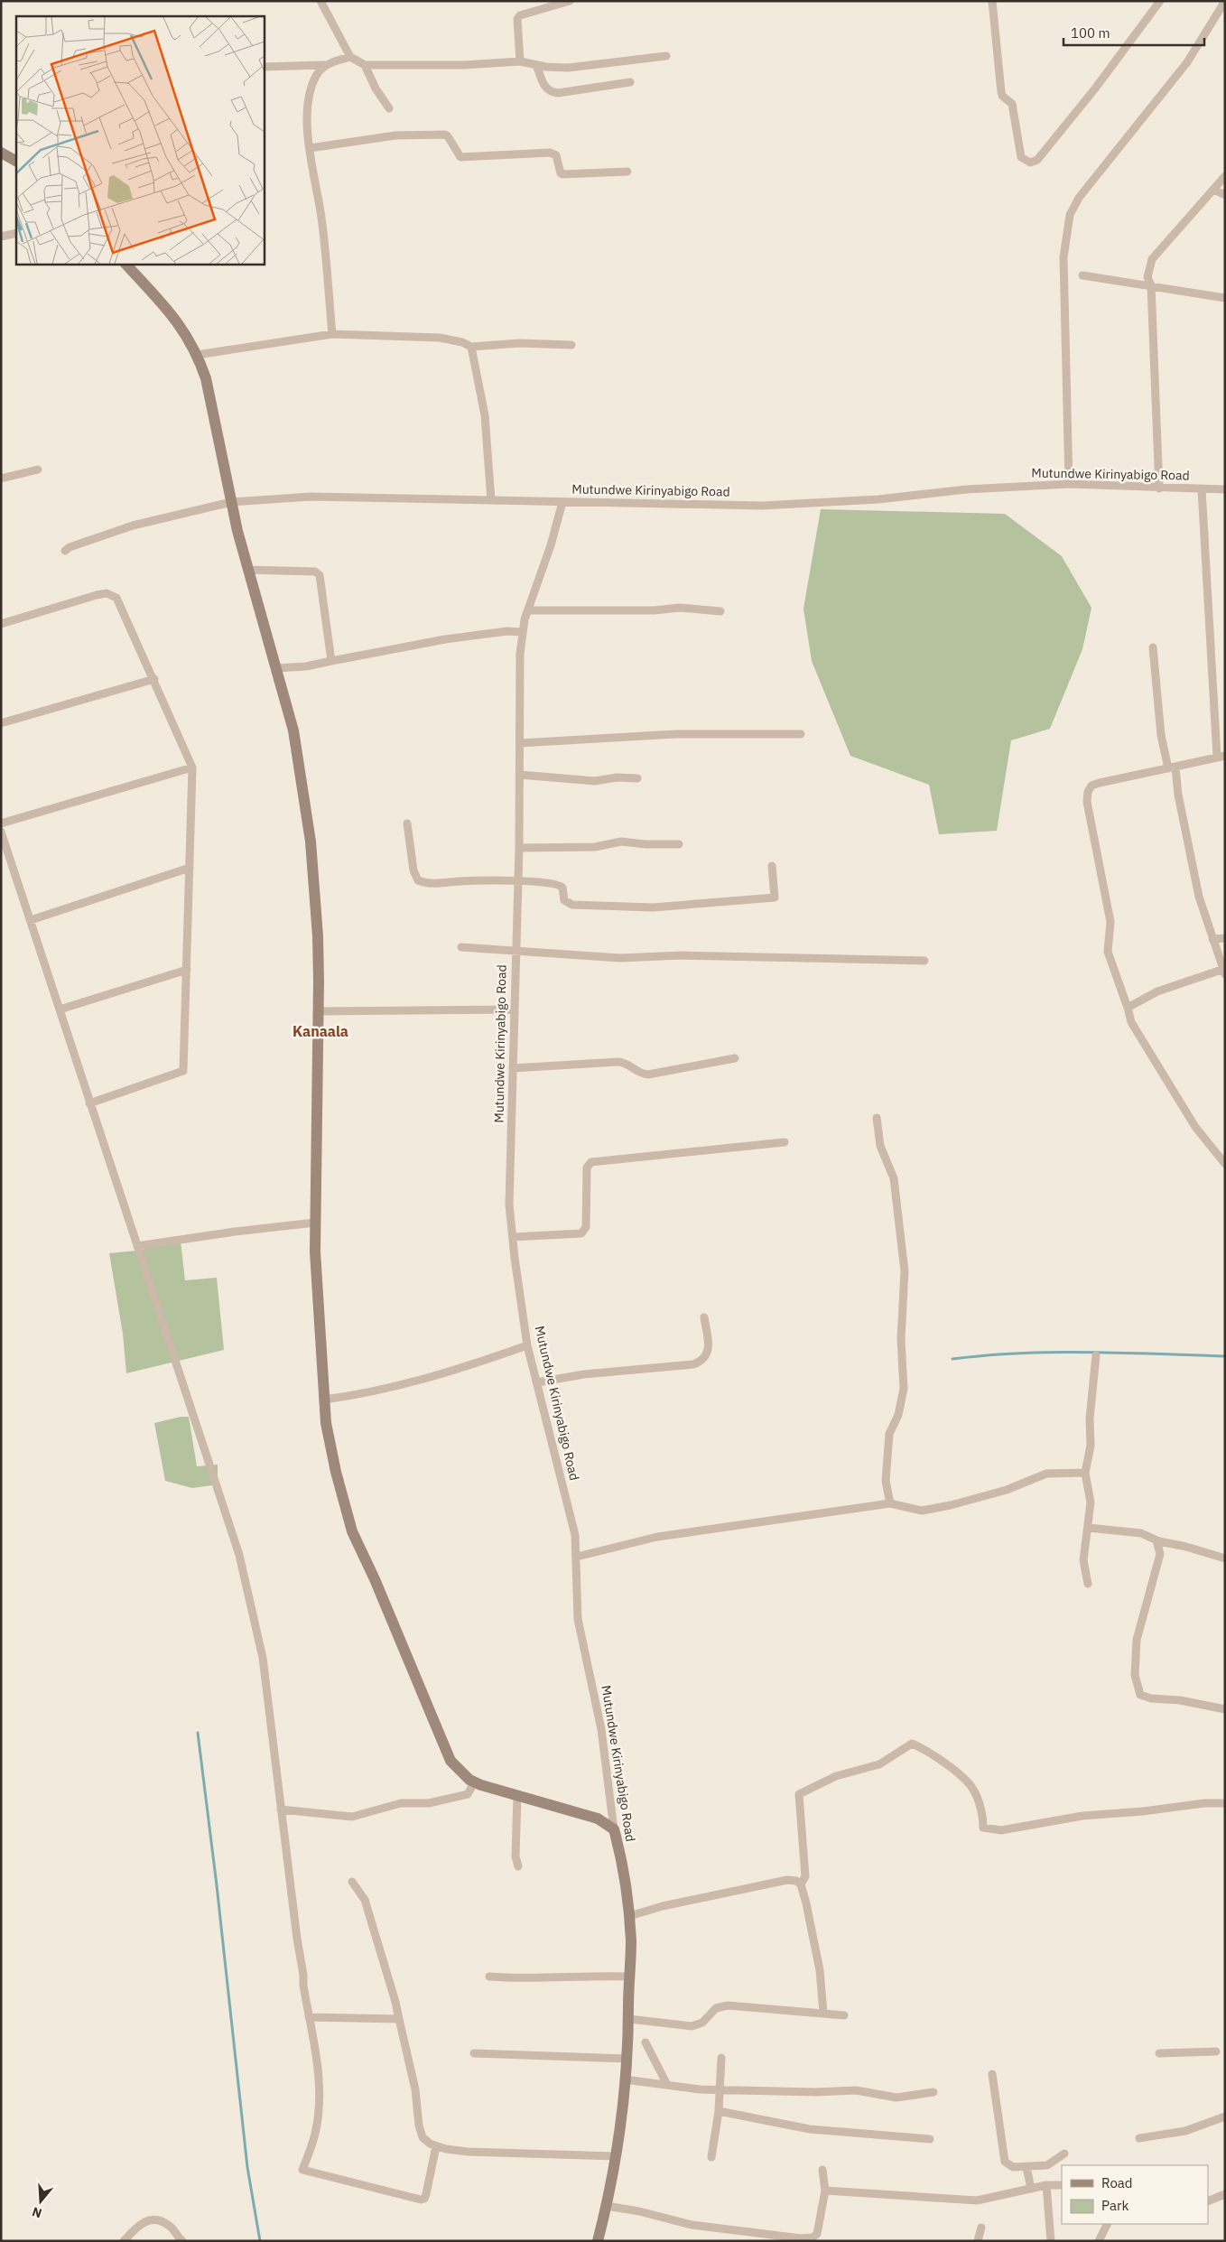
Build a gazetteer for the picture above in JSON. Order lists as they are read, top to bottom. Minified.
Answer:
{"streets":{"street":["Mutundwe Kirinyabigo Road"]},"districts":["Kanaala"],"legend":["Road","Park"],"scale_bar":"100 m","north":"bottom"}
